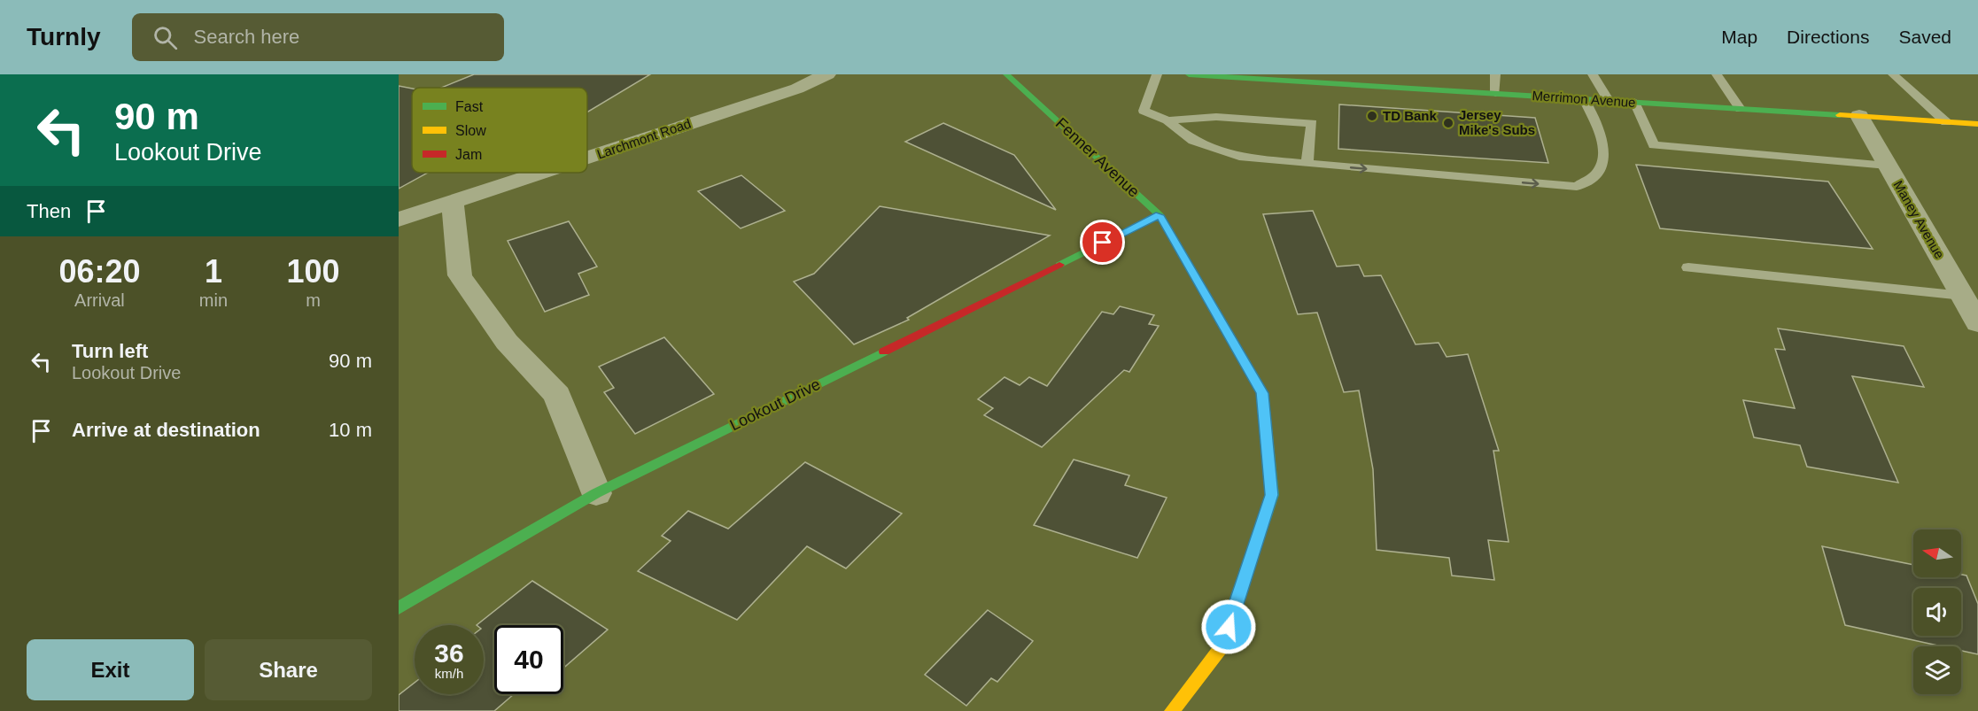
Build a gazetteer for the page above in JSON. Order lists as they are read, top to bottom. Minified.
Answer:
{"streets":{"street":["Merrimon Avenue","Larchmont Road","Fenner Avenue","Maney Avenue","Lookout Drive"]},"crossings":[["Merrimon Avenue","Maney Avenue"],["Fenner Avenue","Lookout Drive"]],"places":["TD Bank","Jersey Mike's Subs"],"legend":["Fast","Slow","Jam"],"north":"left","page":{"header":"Turnly","search":"Search here","nav":["Map","Directions","Saved"],"turn":["90 m","Lookout Drive"],"then":"Then","eta":["06:20","Arrival","1","min","100","m"],"list":[{"name":"Turn left","note":"Lookout Drive","value":"90 m"},{"name":"Arrive at destination","value":"10 m"}],"speed":"36 km/h","limit":"40","buttons":["Exit","Share"]}}
